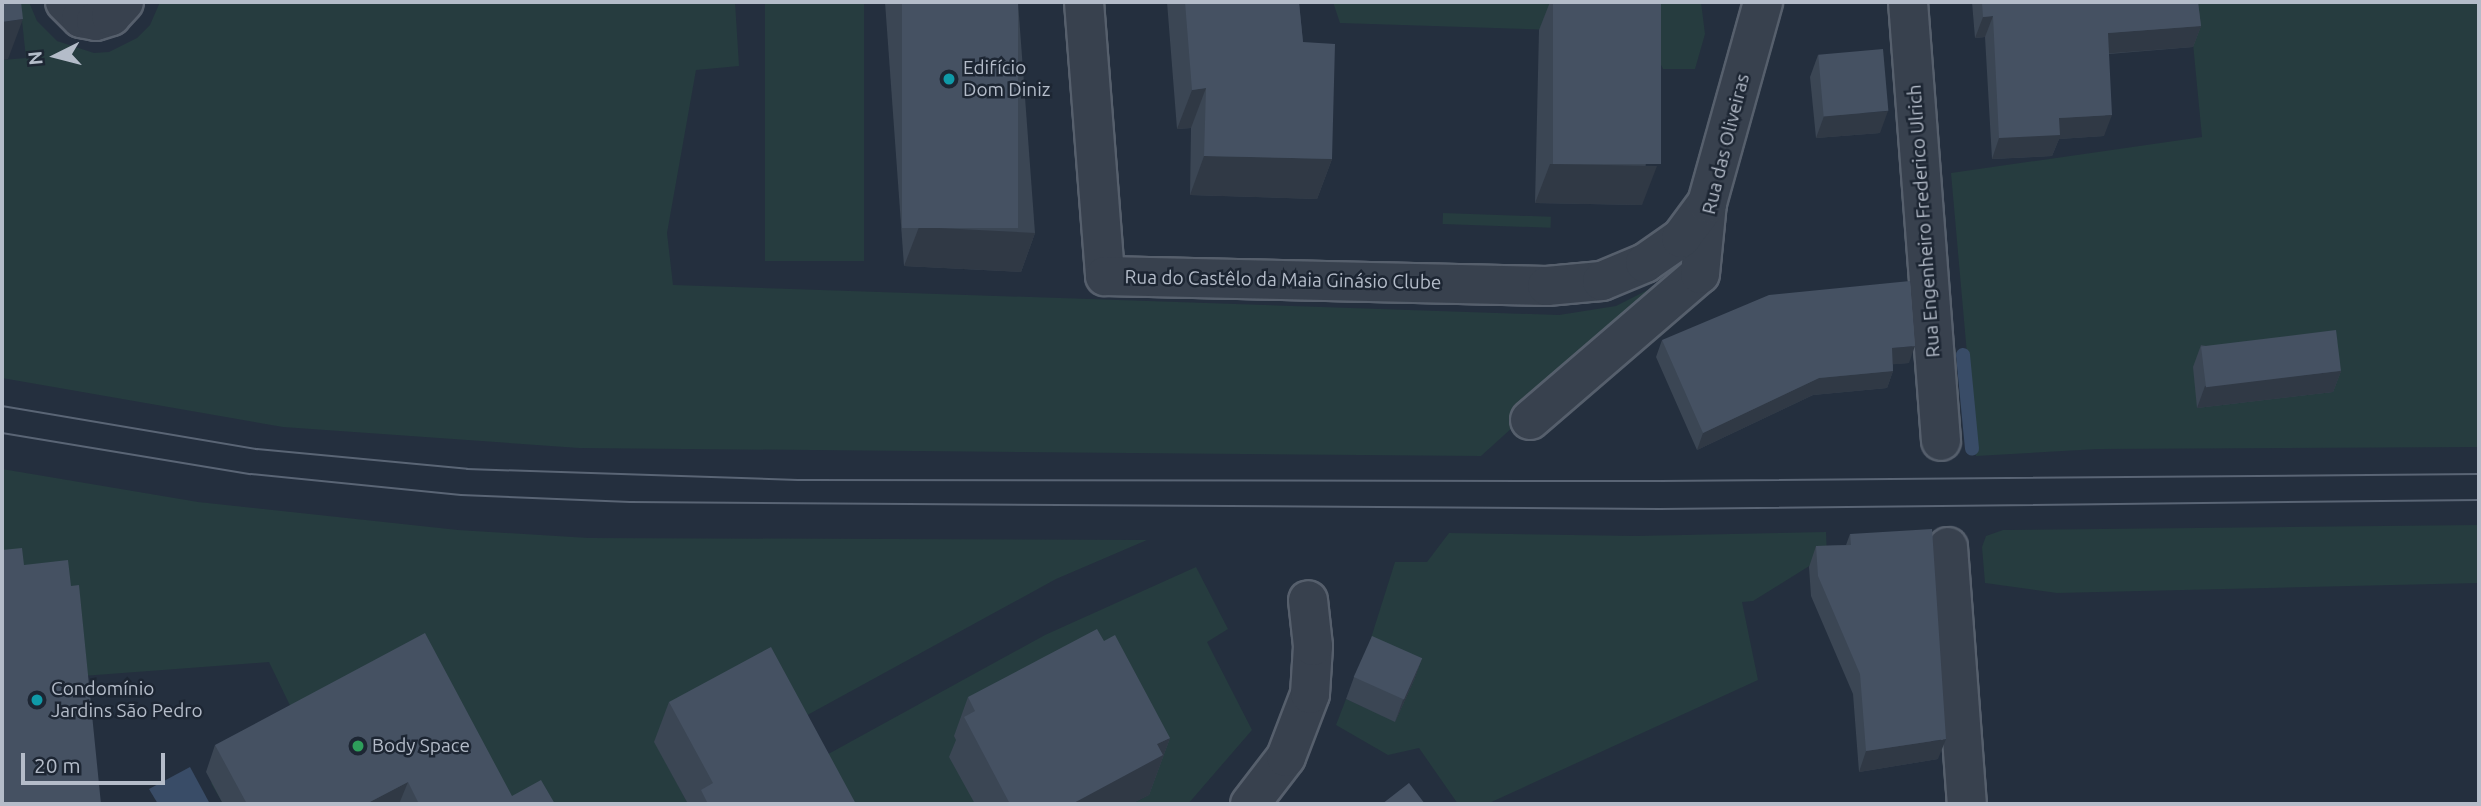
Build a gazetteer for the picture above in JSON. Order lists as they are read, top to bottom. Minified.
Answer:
{"streets":{"street":["Rua das Oliveiras","Rua Engenheiro Frederico Ulrich","Rua do Castêlo da Maia Ginásio Clube"]},"crossings":[["Rua das Oliveiras","Rua do Castêlo da Maia Ginásio Clube"]],"places":["Edifício Dom Diniz","Condomínio Jardins São Pedro","Body Space"],"scale_bar":"20 m","north":"left"}
